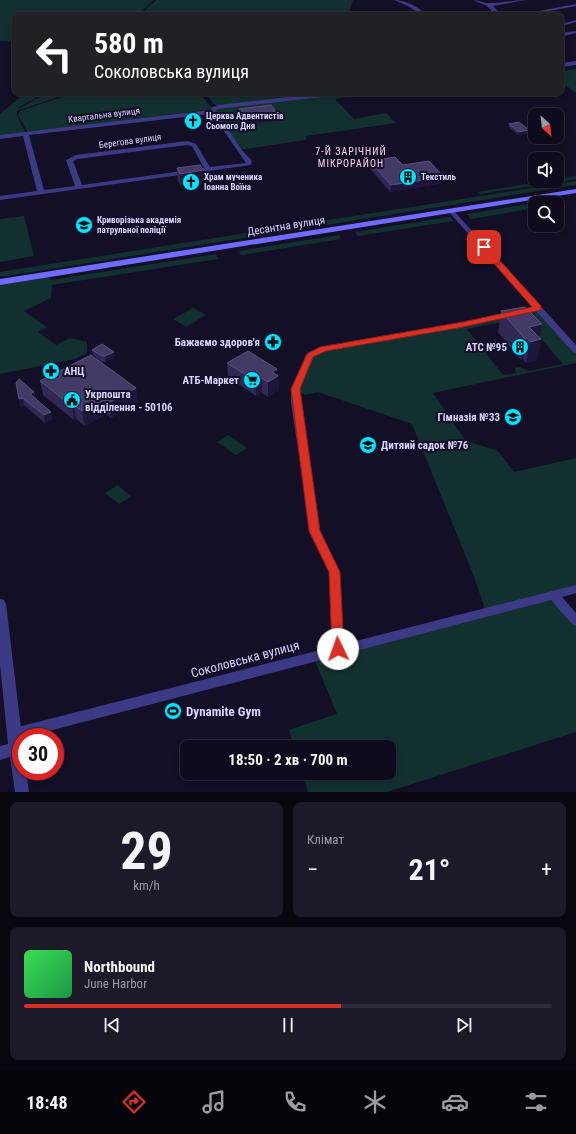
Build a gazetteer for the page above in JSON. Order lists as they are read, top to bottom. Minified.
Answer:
{"streets":{"main road":["Десантна вулиця"],"street":["Квартальна вулиця","Берегова вулиця","Соколовська вулиця"]},"districts":["7-Й ЗАРІЧНИЙ МІКРОРАЙОН"],"places":{"church":["Церква Адвентистів Сьомого Дня","Храм мученика Іоанна Воїна"],"building":["Текстиль","АТС №95"],"school or university":["Криворізька академія патрульної поліції","Гімназія №33","Дитяий садок №76"],"pharmacy":["Бажаємо здоров'я","АНЦ"],"supermarket":["АТБ-Маркет"],"public building":["Укрпошта відділення - 50106"],"sports":["Dynamite Gym"]},"north":"bottom right","page":{"turn":["580 m","Соколовська вулиця"],"limit":"30","trip":"18:50 · 2 хв · 700 m","tile":[["29","km/h"],"Клімат"],"heat":["−","21°","+"],"song":["Northbound","June Harbor"],"tabs":"18:48"}}
